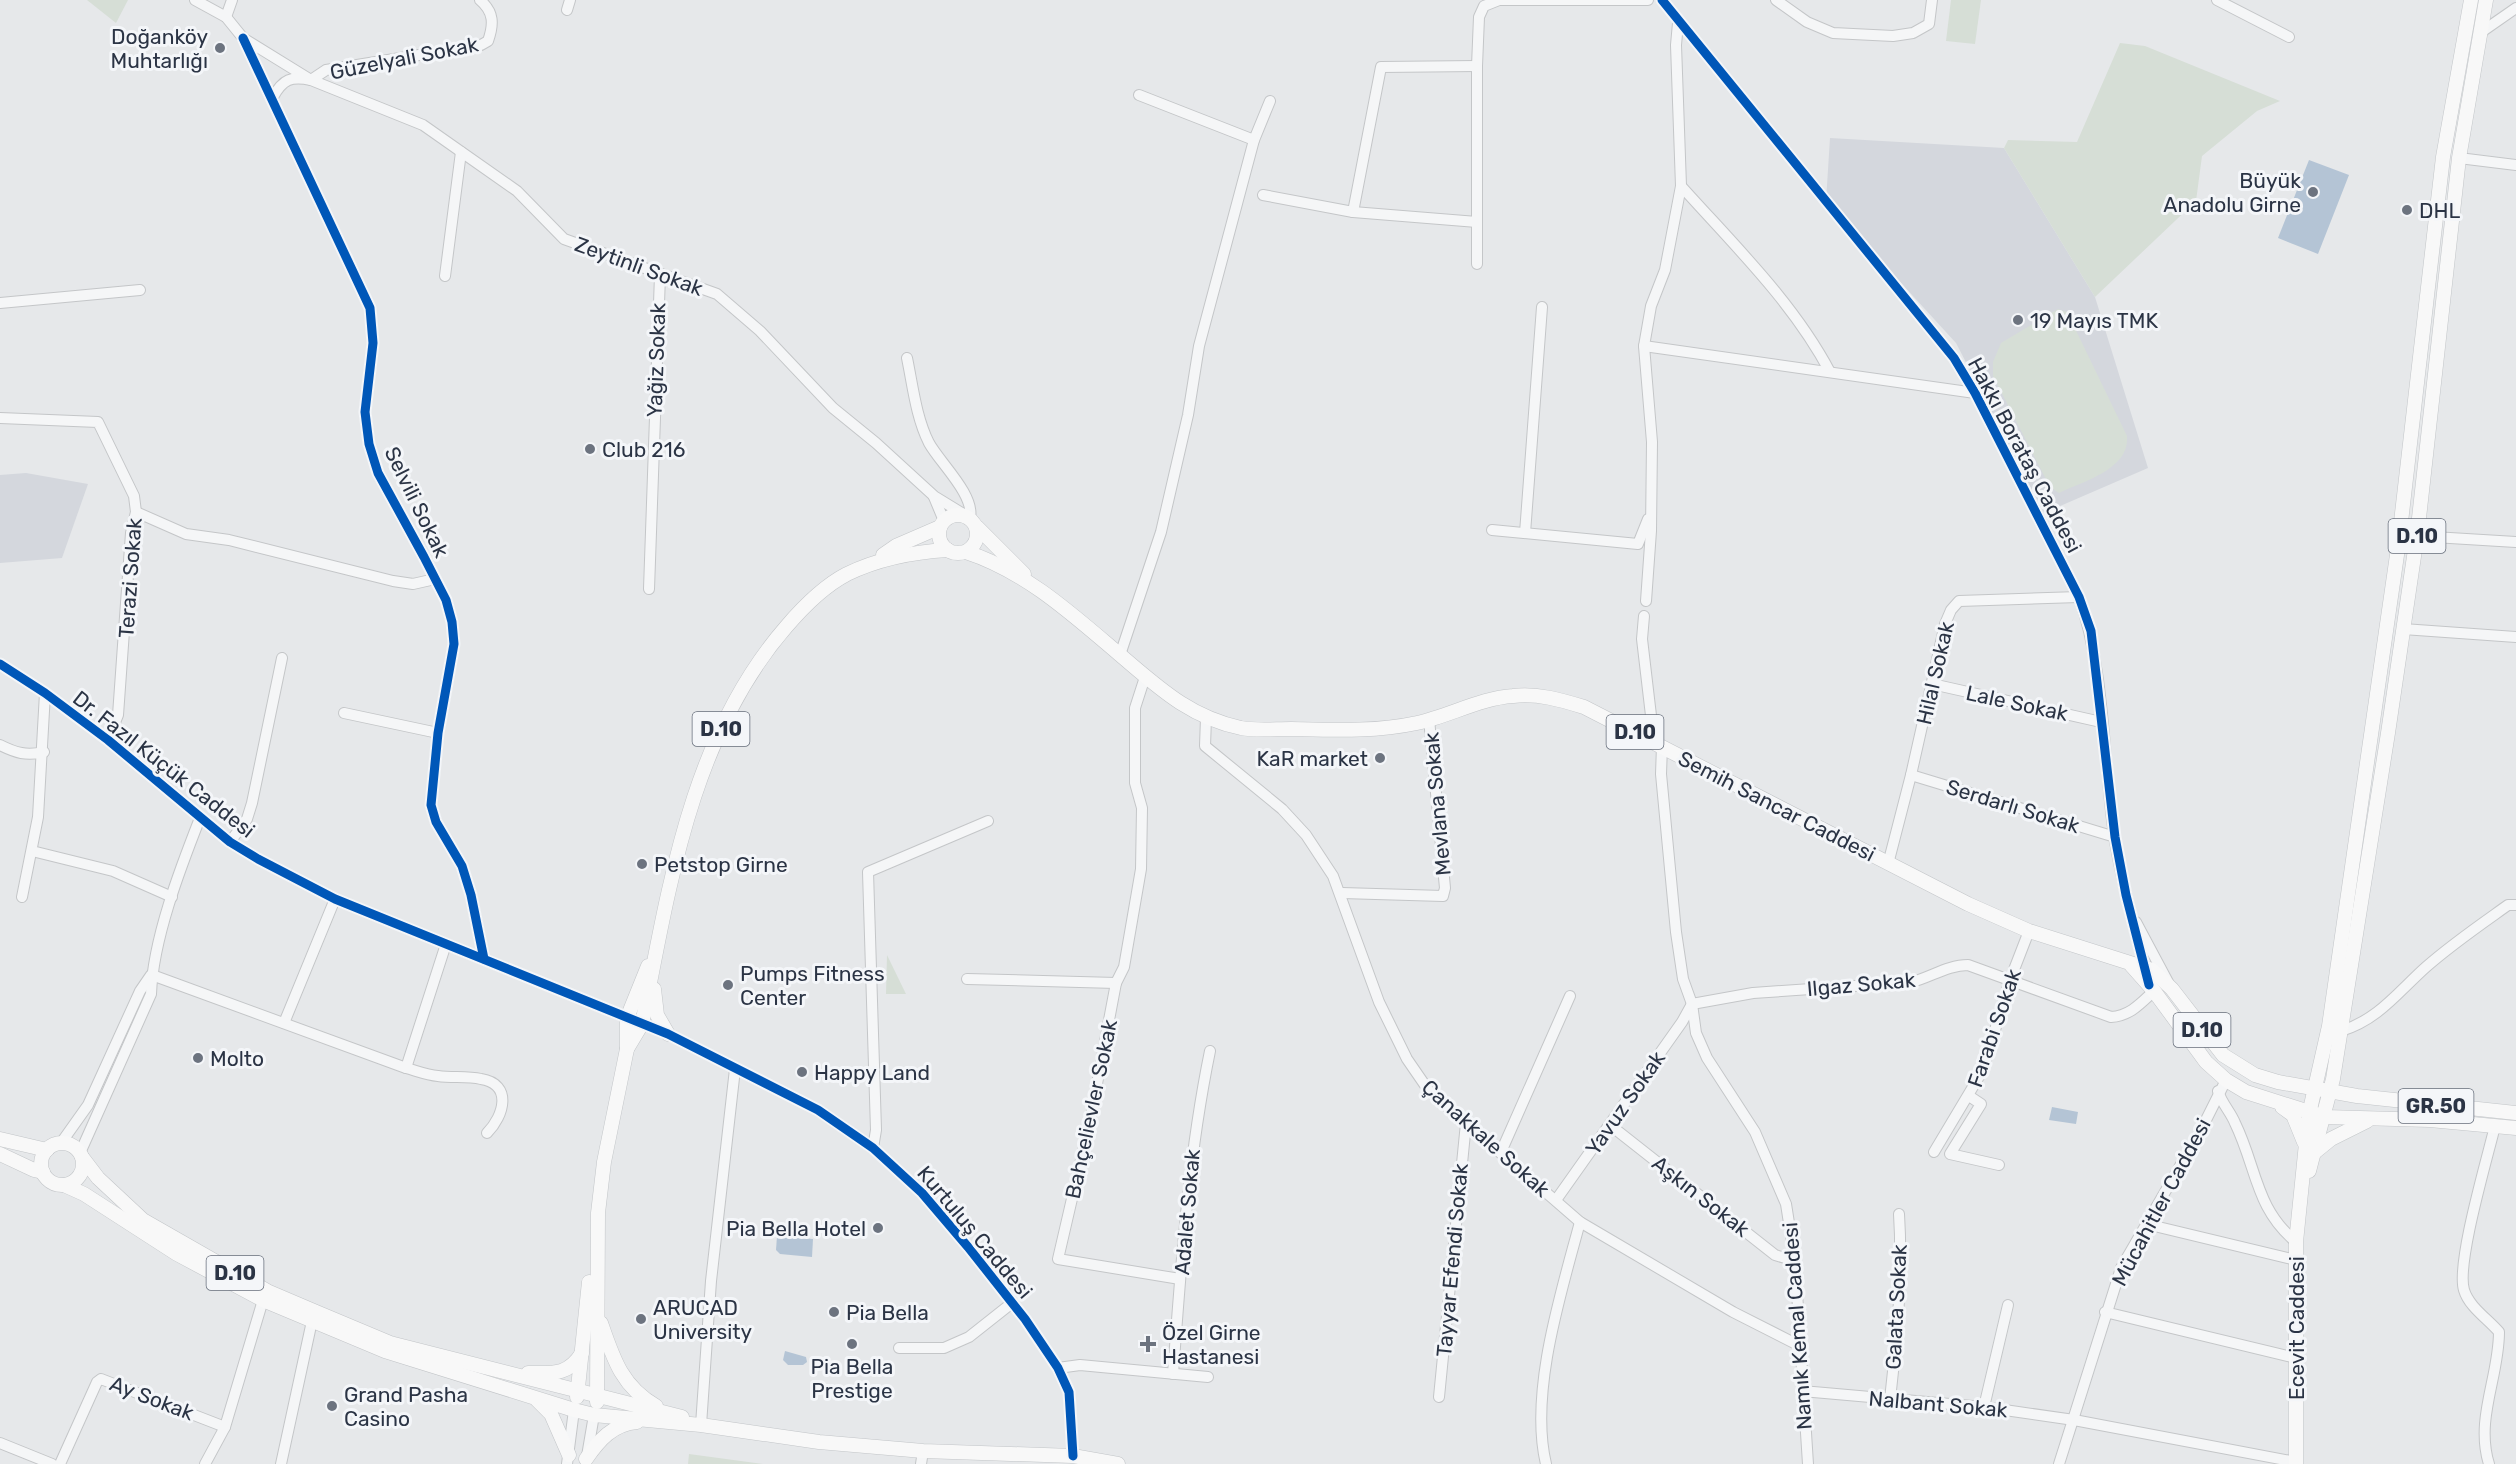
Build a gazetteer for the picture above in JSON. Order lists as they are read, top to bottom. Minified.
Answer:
{"streets":{"main road":["D.10","Semih Sancar Caddesi","GR.50","Ecevit Caddesi"],"street":["Güzelyali Sokak","Zeytinli Sokak","Yağiz Sokak","Hakkı Borataş Caddesi","Selvili Sokak","Terazi Sokak","Hilal Sokak","Lale Sokak","Dr. Fazıl Küçük Caddesi","Mevlana Sokak","Serdarlı Sokak","Ilgaz Sokak","Farabi Sokak","Yavuz Sokak","Bahçelievler Sokak","Çanakkale Sokak","Aşkın Sokak","Mücahitler Caddesi","Adalet Sokak","Kurtuluş Caddesi","Tayyar Efendi Sokak","Galata Sokak","Namık Kemal Caddesi","Ay Sokak","Nalbant Sokak"]},"crossings":[["Güzelyali Sokak","Zeytinli Sokak"],["Zeytinli Sokak","Yağiz Sokak"],["Zeytinli Sokak","Selvili Sokak"],["Zeytinli Sokak","Semih Sancar Caddesi"],["Hakkı Borataş Caddesi","D.10"],["Hakkı Borataş Caddesi","Hilal Sokak"],["Hakkı Borataş Caddesi","Lale Sokak"],["Hakkı Borataş Caddesi","Semih Sancar Caddesi"],["Hakkı Borataş Caddesi","Serdarlı Sokak"],["Selvili Sokak","Dr. Fazıl Küçük Caddesi"],["D.10","Semih Sancar Caddesi"],["D.10","Ilgaz Sokak"],["D.10","GR.50"],["D.10","Mücahitler Caddesi"],["D.10","Ecevit Caddesi"],["Terazi Sokak","Dr. Fazıl Küçük Caddesi"],["Hilal Sokak","Lale Sokak"],["Hilal Sokak","Semih Sancar Caddesi"],["Hilal Sokak","Serdarlı Sokak"],["Dr. Fazıl Küçük Caddesi","Semih Sancar Caddesi"],["Dr. Fazıl Küçük Caddesi","Kurtuluş Caddesi"],["Mevlana Sokak","Semih Sancar Caddesi"],["Mevlana Sokak","Çanakkale Sokak"],["Semih Sancar Caddesi","Farabi Sokak"],["Semih Sancar Caddesi","GR.50"],["Semih Sancar Caddesi","Çanakkale Sokak"],["Semih Sancar Caddesi","Kurtuluş Caddesi"],["Semih Sancar Caddesi","Namık Kemal Caddesi"],["Ilgaz Sokak","Farabi Sokak"],["Ilgaz Sokak","Yavuz Sokak"],["Ilgaz Sokak","Namık Kemal Caddesi"],["Yavuz Sokak","Çanakkale Sokak"],["Yavuz Sokak","Aşkın Sokak"],["Yavuz Sokak","Namık Kemal Caddesi"],["GR.50","Ecevit Caddesi"],["Bahçelievler Sokak","Adalet Sokak"],["Çanakkale Sokak","Tayyar Efendi Sokak"],["Çanakkale Sokak","Namık Kemal Caddesi"],["Aşkın Sokak","Namık Kemal Caddesi"],["Mücahitler Caddesi","Nalbant Sokak"],["Galata Sokak","Nalbant Sokak"],["Namık Kemal Caddesi","Nalbant Sokak"],["Ecevit Caddesi","Nalbant Sokak"]],"places":{"other":["Doğanköy Muhtarlığı","Büyük Anadolu Girne","DHL","19 Mayıs TMK","Club 216","KaR market","Petstop Girne","Pumps Fitness Center","Molto","Happy Land","Pia Bella Hotel","Pia Bella","ARUCAD University","Pia Bella Prestige","Grand Pasha Casino"],"health":["Özel Girne Hastanesi"]}}
